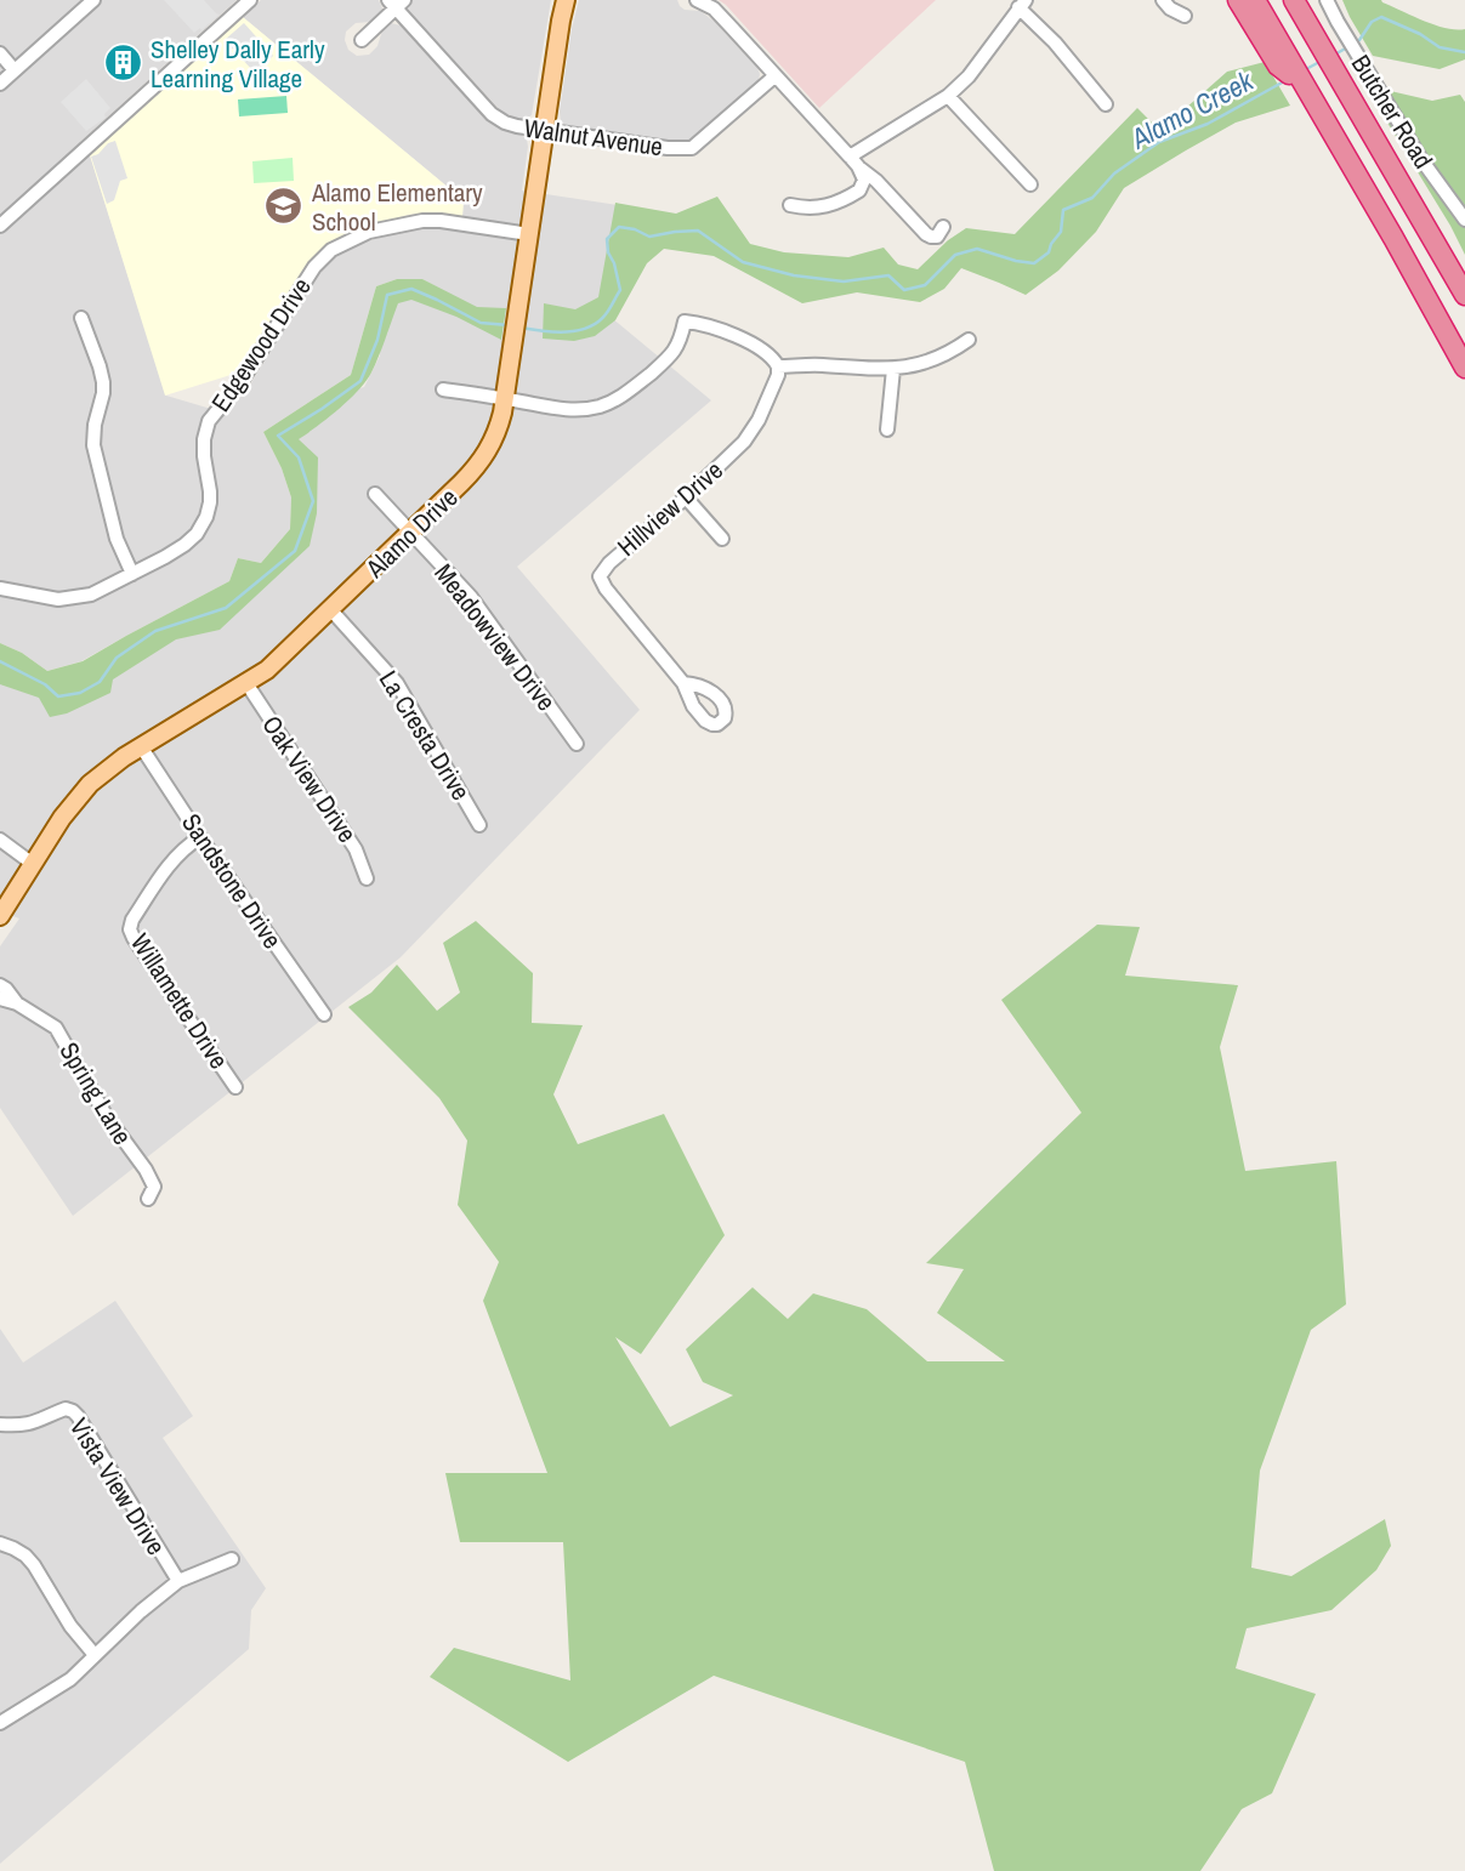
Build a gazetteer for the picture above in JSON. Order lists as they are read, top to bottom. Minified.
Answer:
{"streets":{"main road":["Alamo Drive"],"street":["Butcher Road","Walnut Avenue","Edgewood Drive","Hillview Drive","Meadowview Drive","La Cresta Drive","Oak View Drive","Sandstone Drive","Willamette Drive","Spring Lane","Vista View Drive"]},"crossings":[["Walnut Avenue","Alamo Drive"],["Edgewood Drive","Alamo Drive"],["Alamo Drive","Meadowview Drive"],["Alamo Drive","La Cresta Drive"],["Alamo Drive","Oak View Drive"],["Alamo Drive","Sandstone Drive"],["Sandstone Drive","Willamette Drive"]],"water":["Alamo Creek"],"places":{"building":["Shelley Dally Early Learning Village"],"school or university":["Alamo Elementary School"]}}
